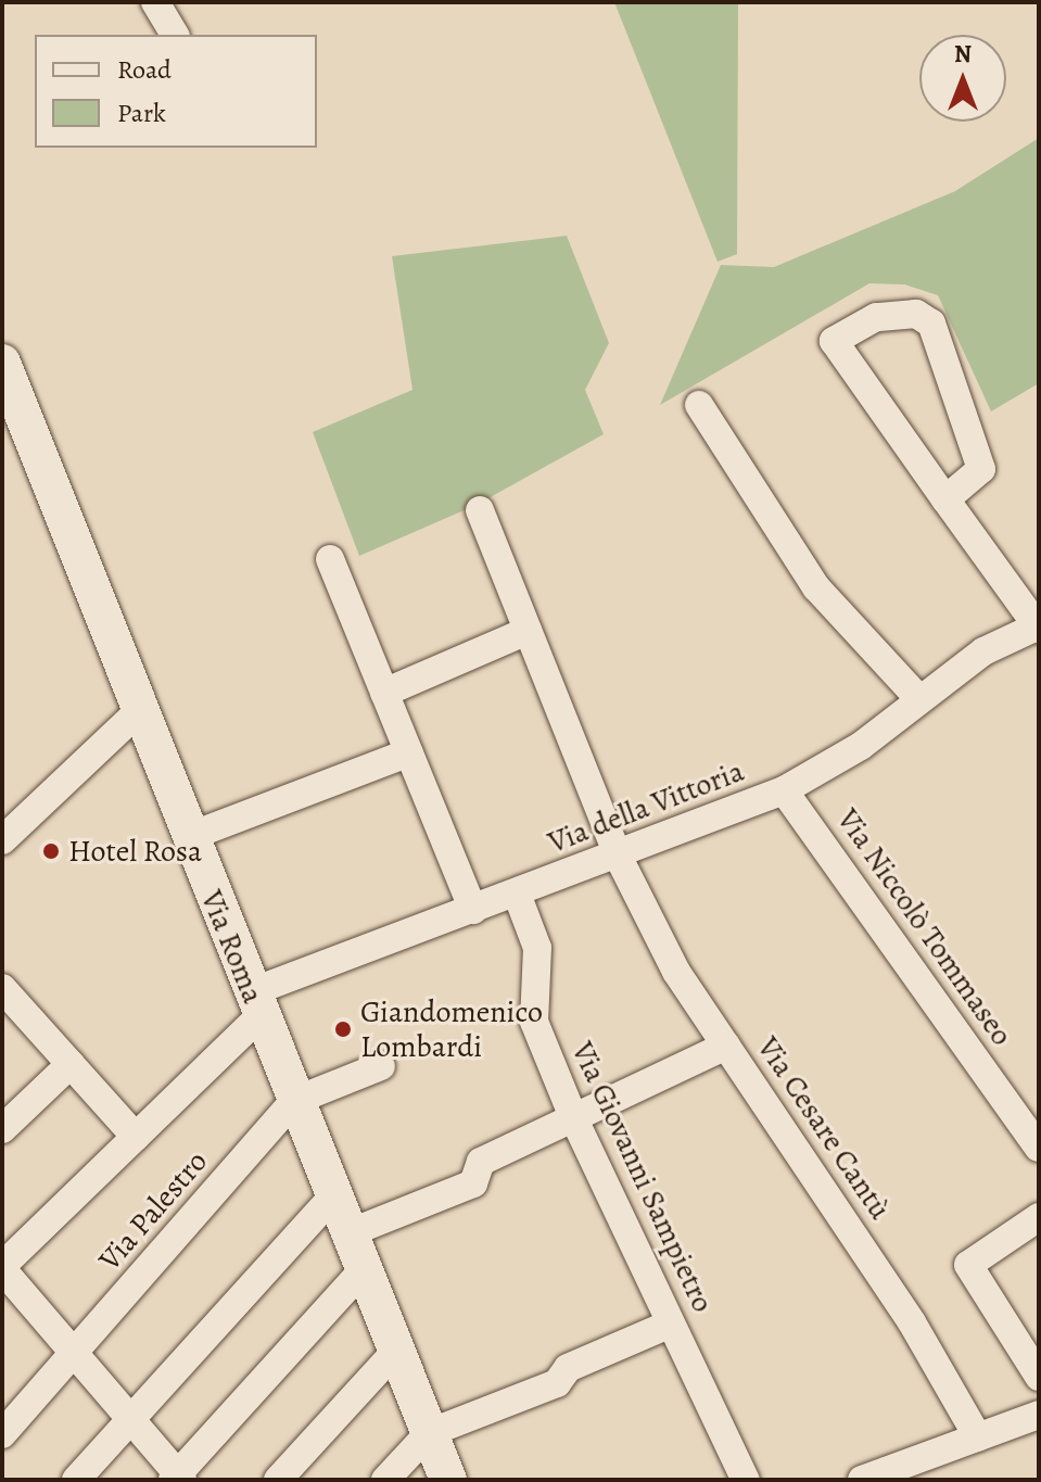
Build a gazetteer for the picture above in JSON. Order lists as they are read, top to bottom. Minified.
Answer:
{"streets":{"street":["Via della Vittoria","Via Niccolò Tommaseo","Via Roma","Via Cesare Cantù","Via Giovanni Sampietro","Via Palestro"]},"crossings":[["Via della Vittoria","Via Niccolò Tommaseo"],["Via della Vittoria","Via Roma"],["Via della Vittoria","Via Cesare Cantù"],["Via della Vittoria","Via Giovanni Sampietro"],["Via Roma","Via Palestro"]],"places":["Hotel Rosa","Giandomenico Lombardi"],"legend":["Road","Park"],"north":"top"}
